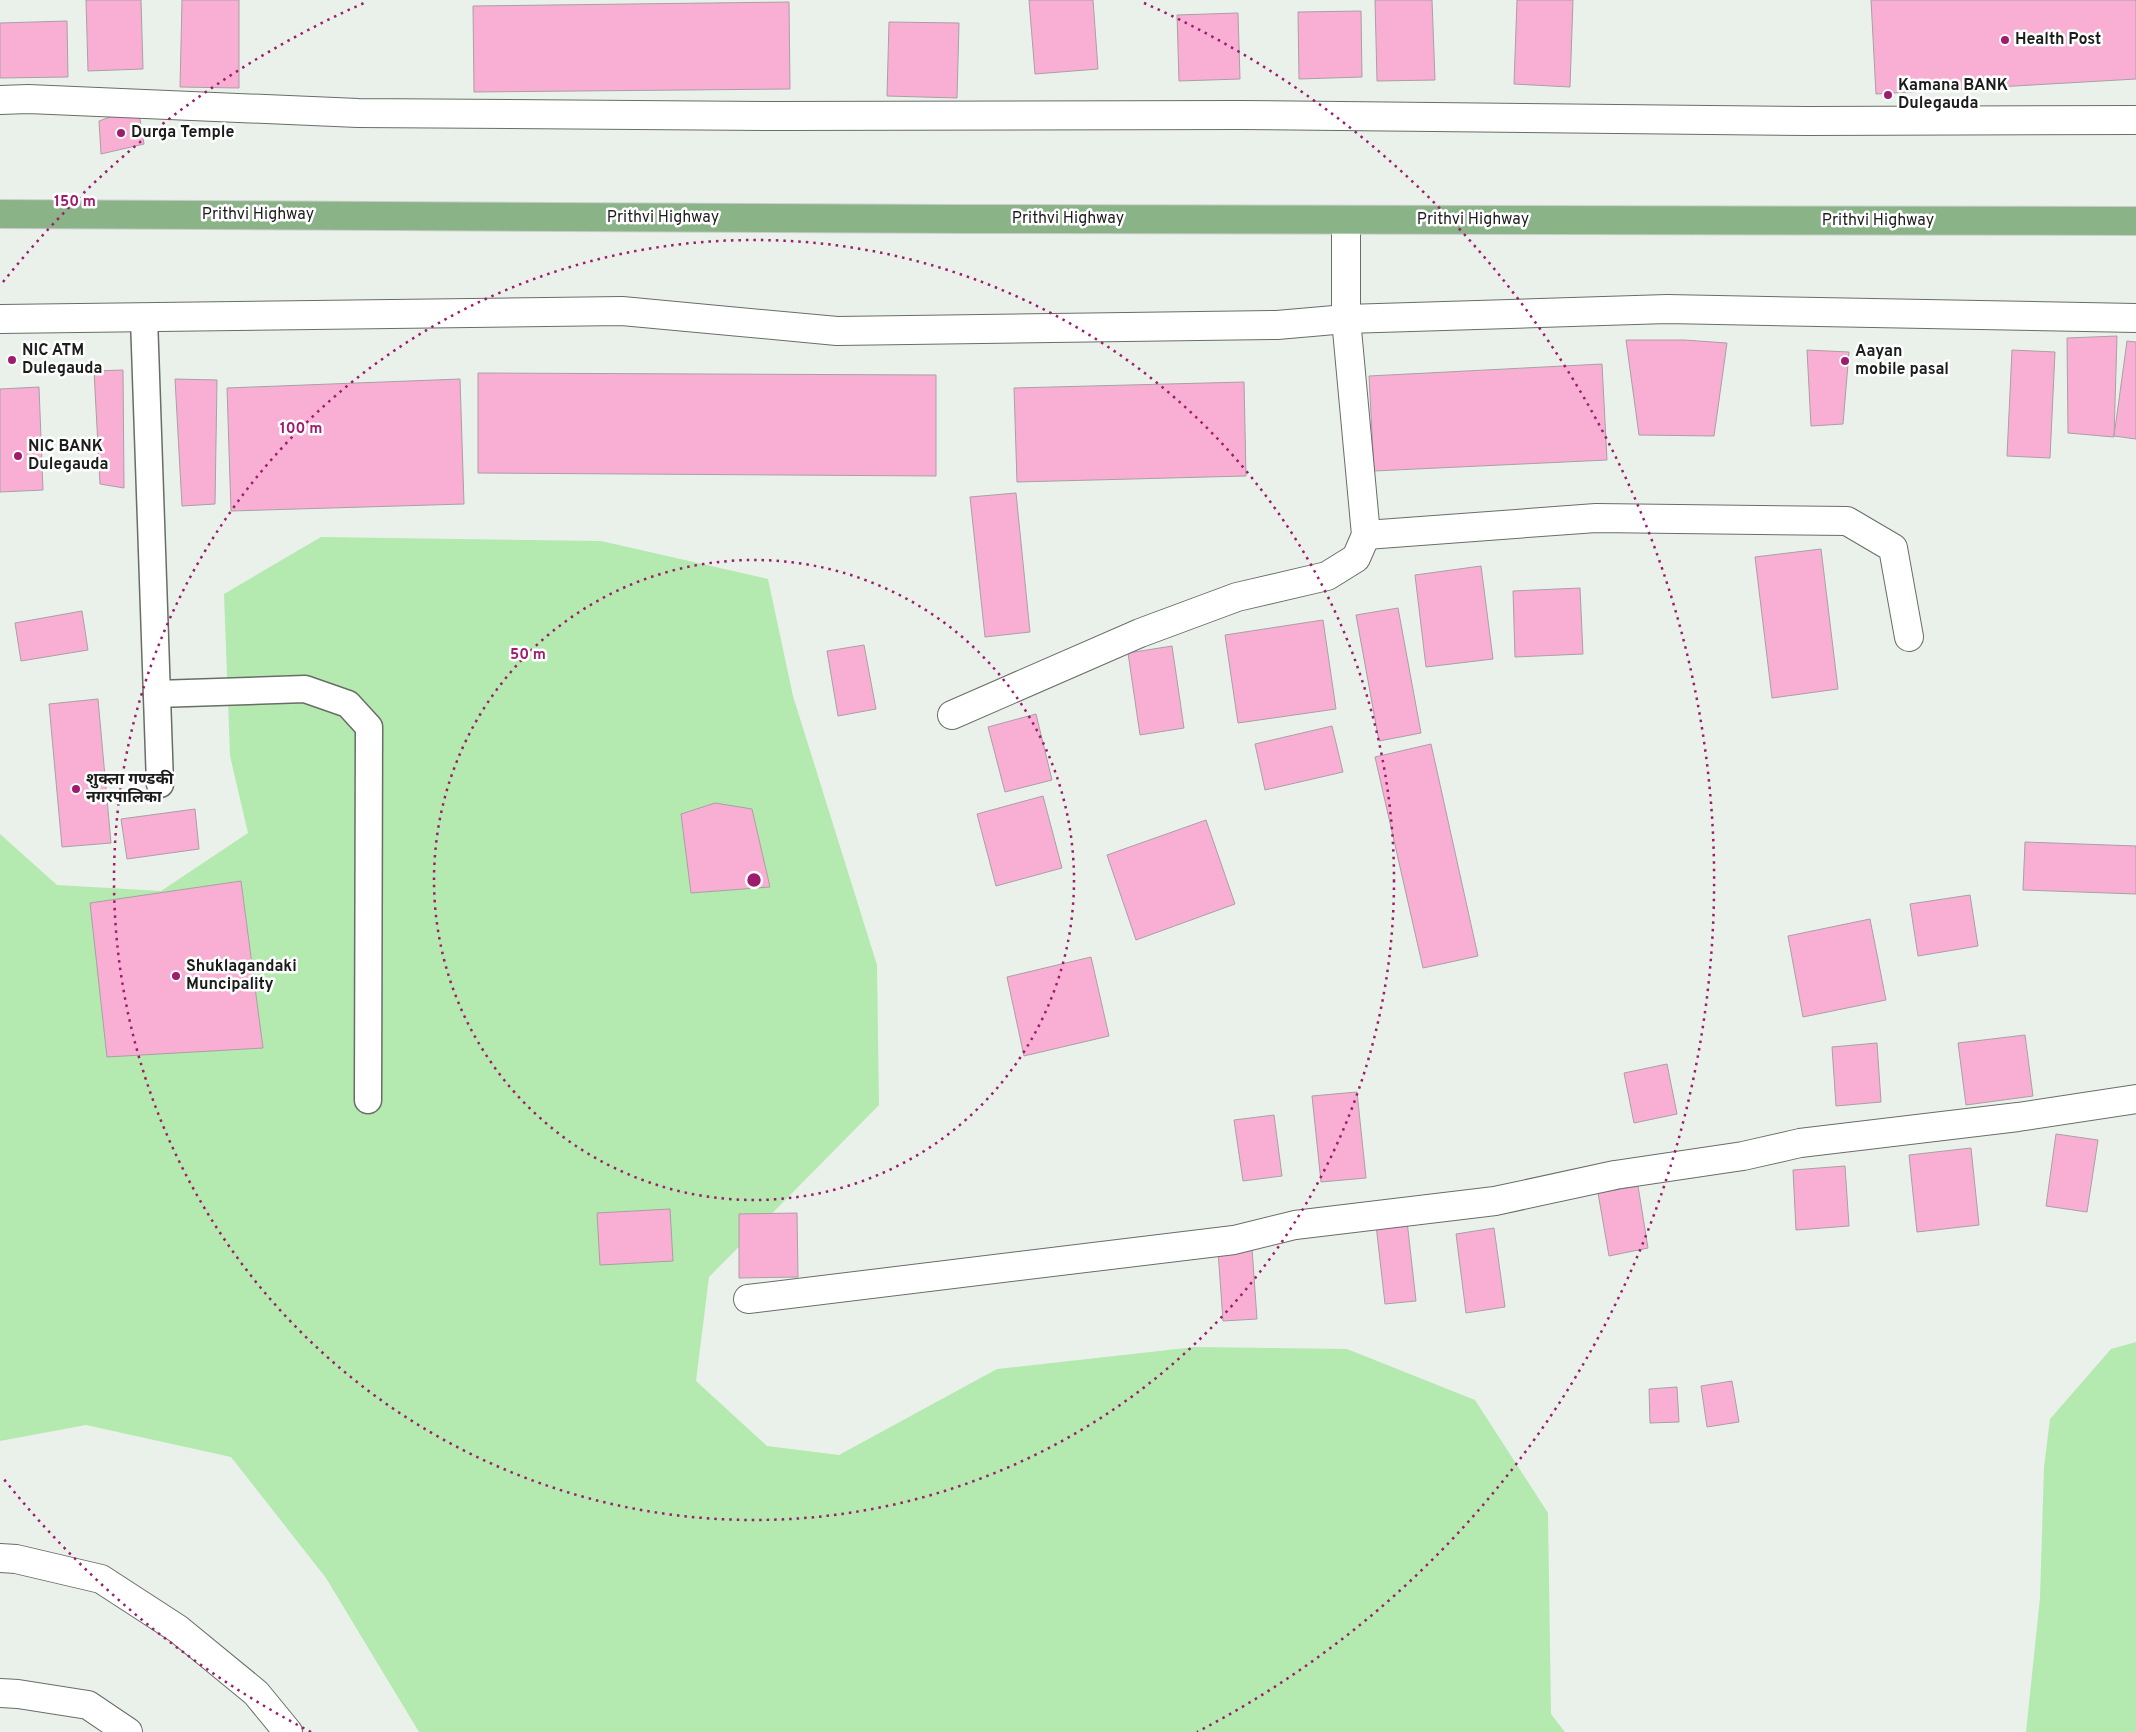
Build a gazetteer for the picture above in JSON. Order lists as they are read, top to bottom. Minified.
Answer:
{"streets":{"highway":["Prithvi Highway"]},"places":["Health Post","Kamana BANK Dulegauda","Durga Temple","NIC ATM Dulegauda","Aayan mobile pasal","NIC BANK Dulegauda","शुक्ला गण्डकी नगरपालिका","Shuklagandaki Muncipality"],"rings":["150 m","100 m","50 m"]}
